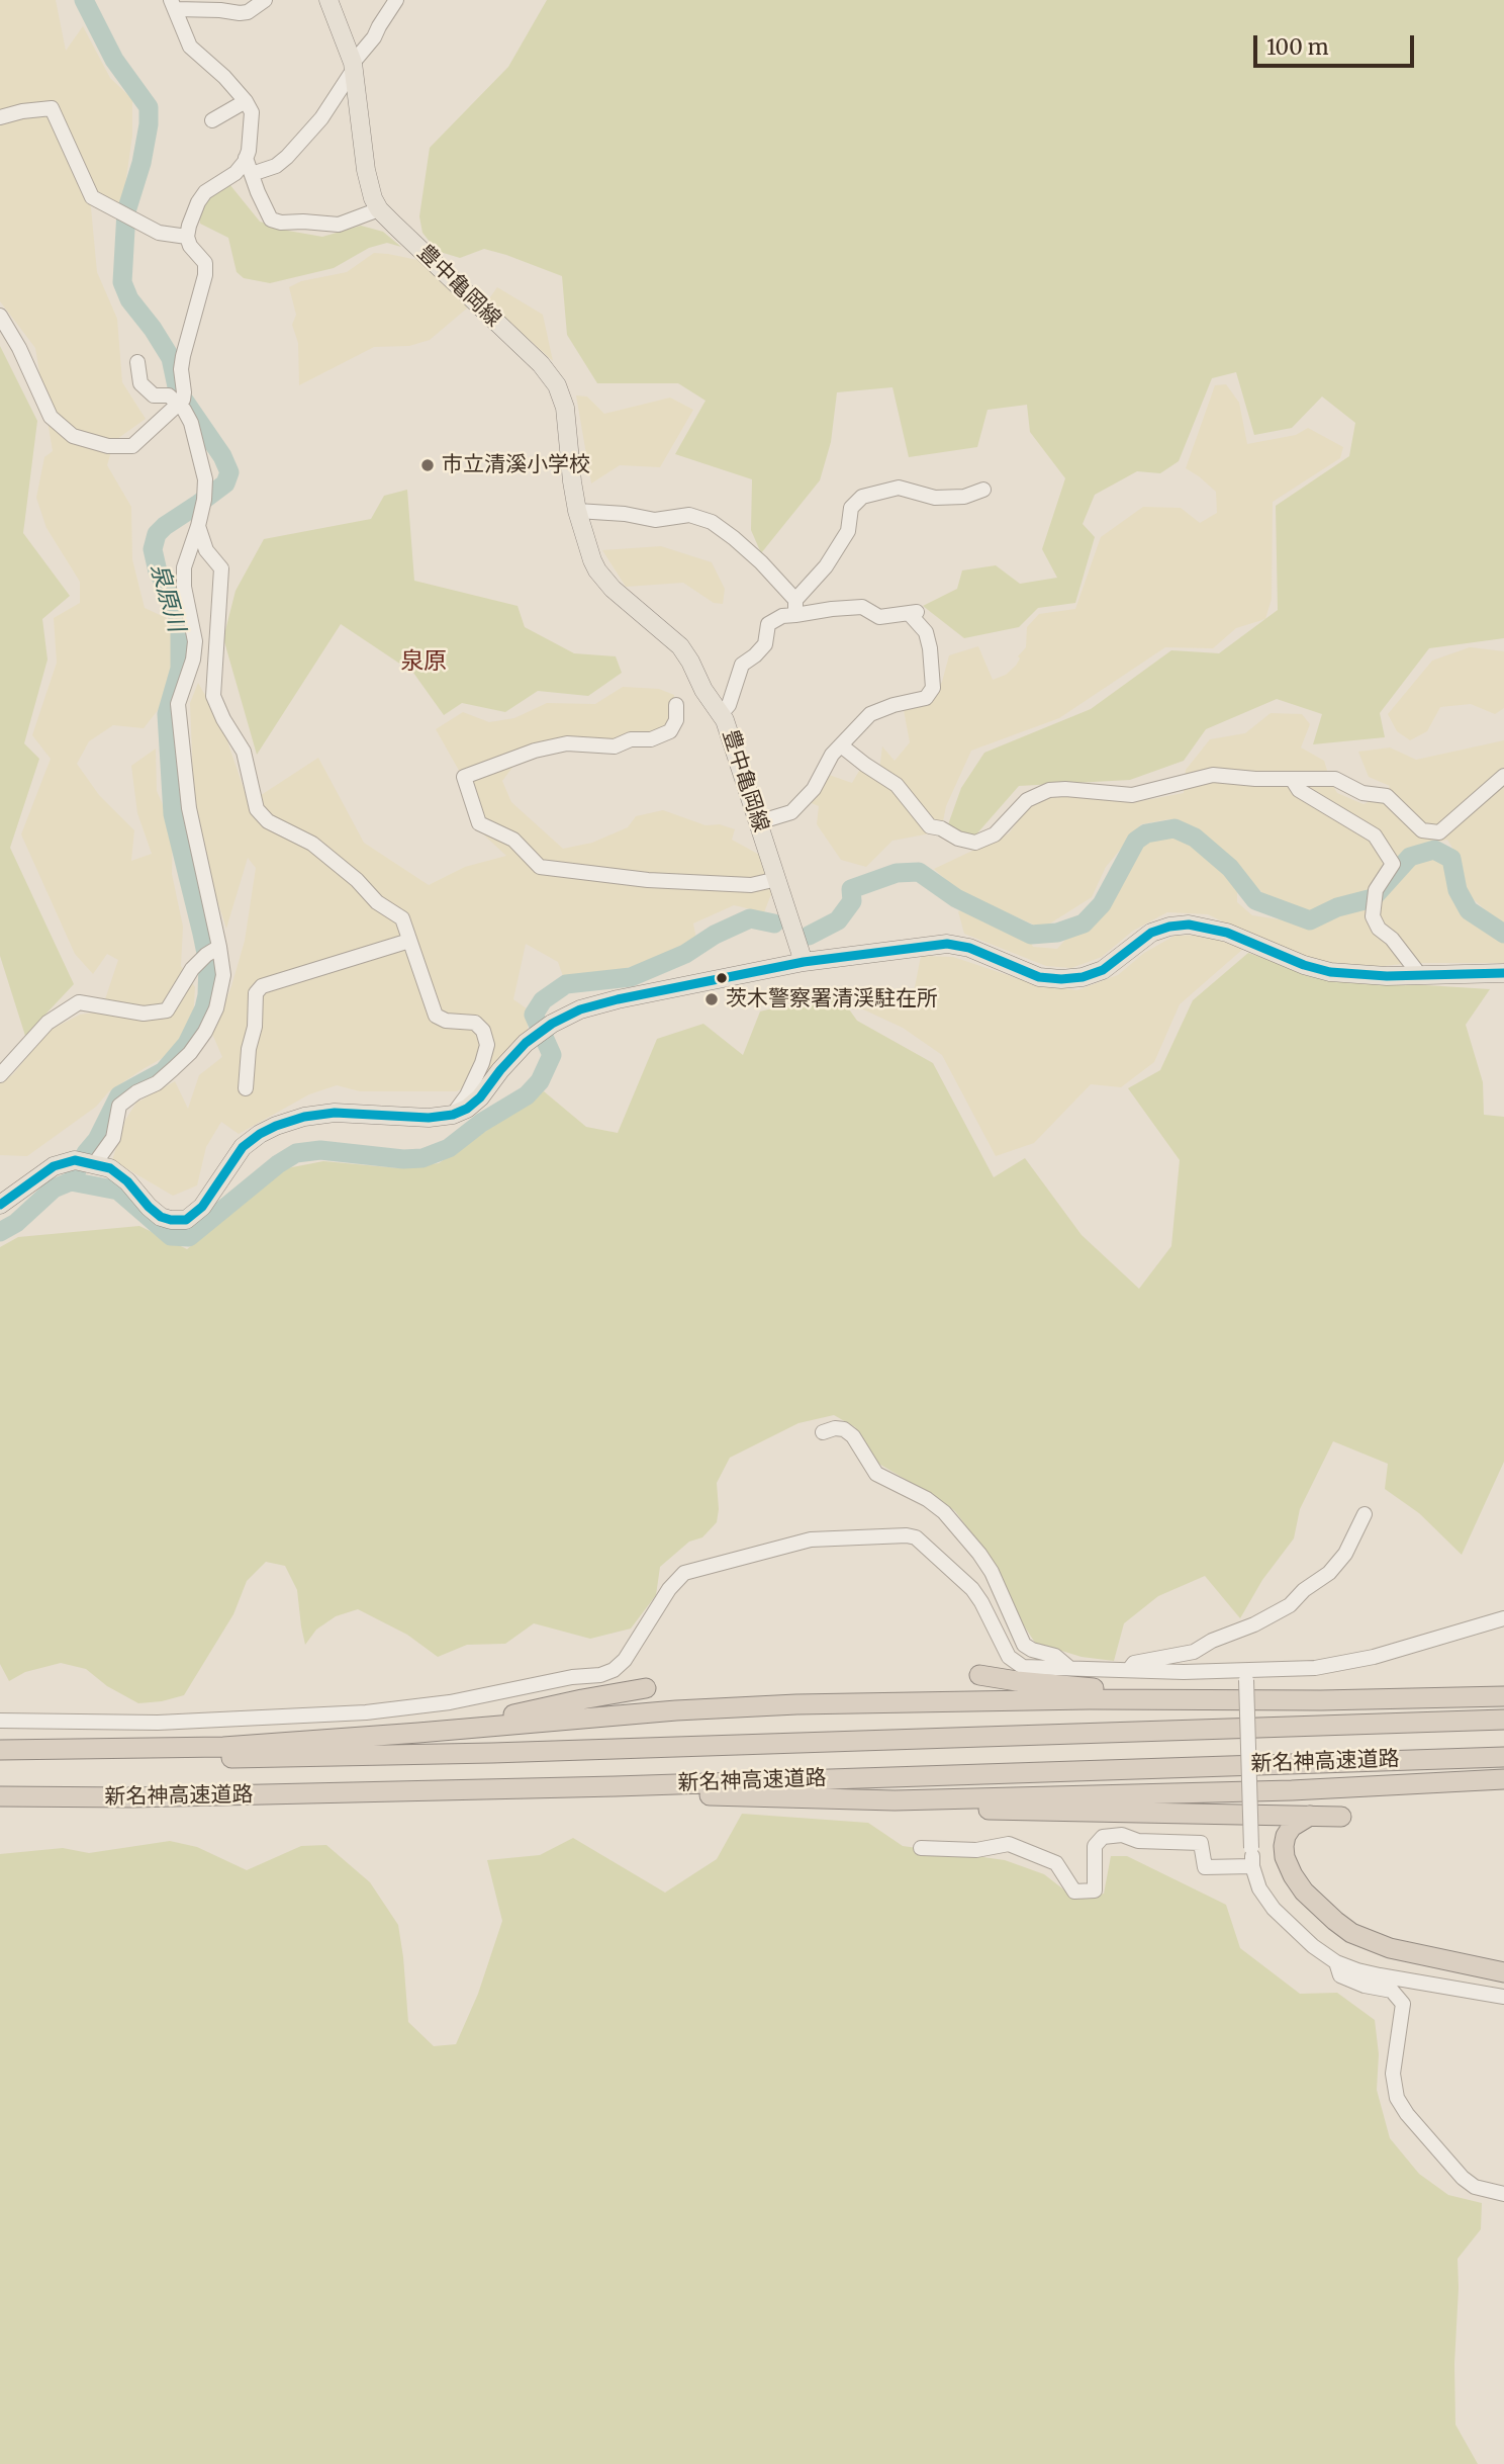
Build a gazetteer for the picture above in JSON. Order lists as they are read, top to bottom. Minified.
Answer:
{"streets":{"highway":["新名神高速道路"],"main road":["豊中亀岡線"]},"districts":["泉原"],"water":["泉原川"],"places":["市立清溪小学校","茨木警察署清渓駐在所"],"scale_bar":"100 m"}
